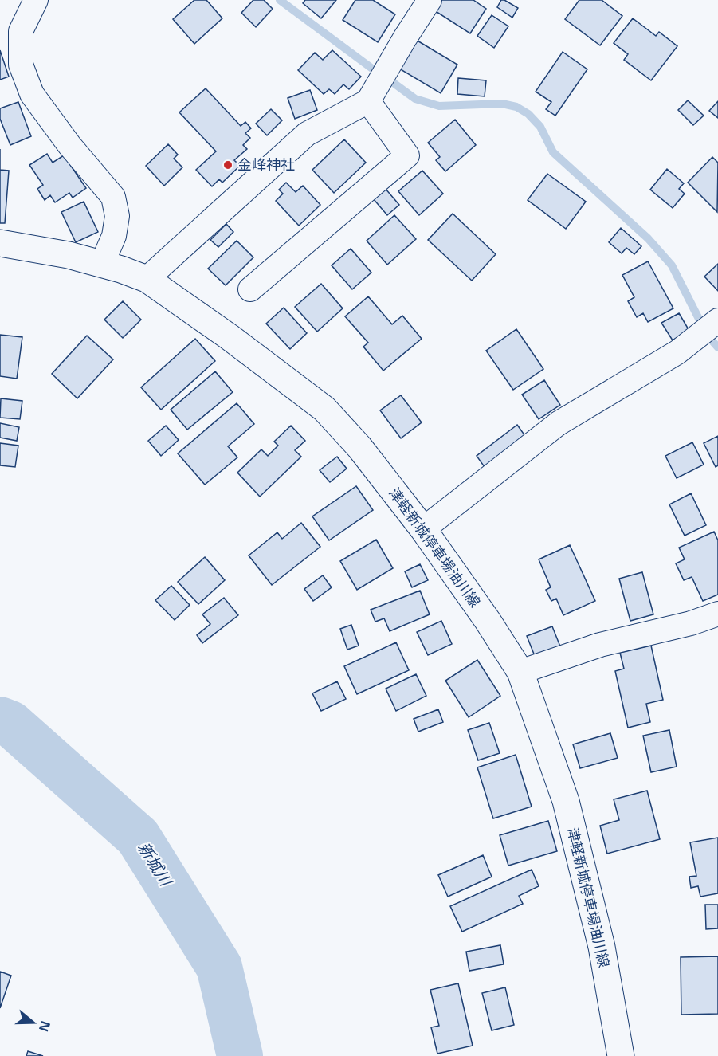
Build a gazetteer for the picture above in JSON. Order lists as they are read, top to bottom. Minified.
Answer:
{"streets":{"main road":["津軽新城停車場油川線"]},"water":["新城川"],"places":["金峰神社"],"north":"right"}
